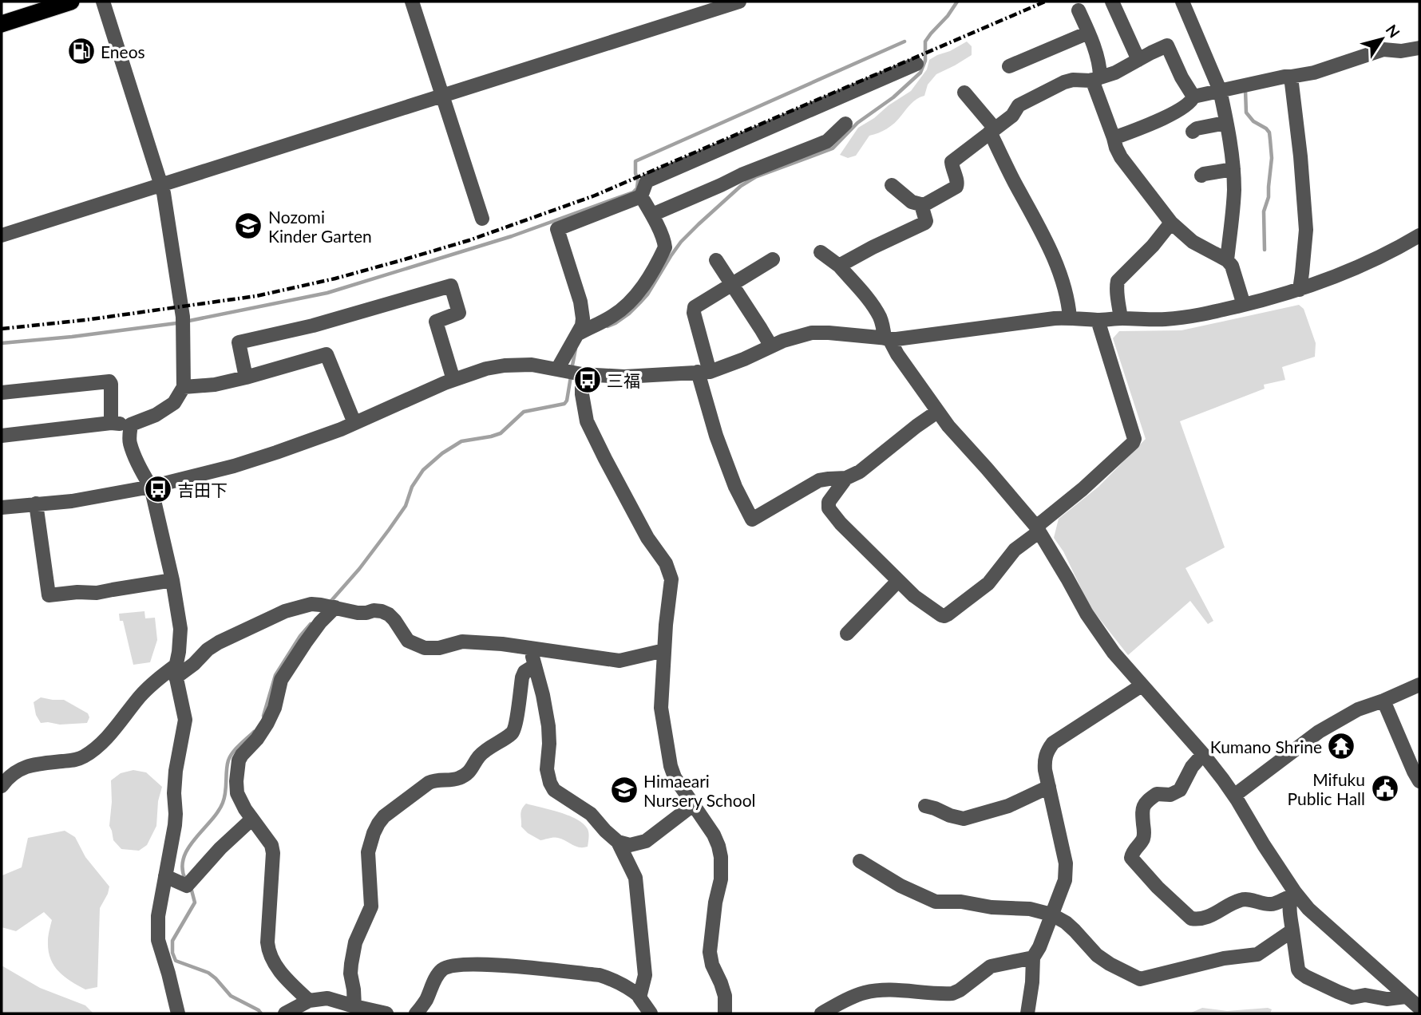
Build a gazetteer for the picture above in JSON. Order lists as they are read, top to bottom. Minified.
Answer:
{"places":{"fuel station":["Eneos"],"school or university":["Nozomi Kinder Garten","Himaeari Nursery School"],"bus stop":["三福","吉田下"],"temple":["Kumano Shrine"],"public building":["Mifuku Public Hall"]},"north":"top right"}
